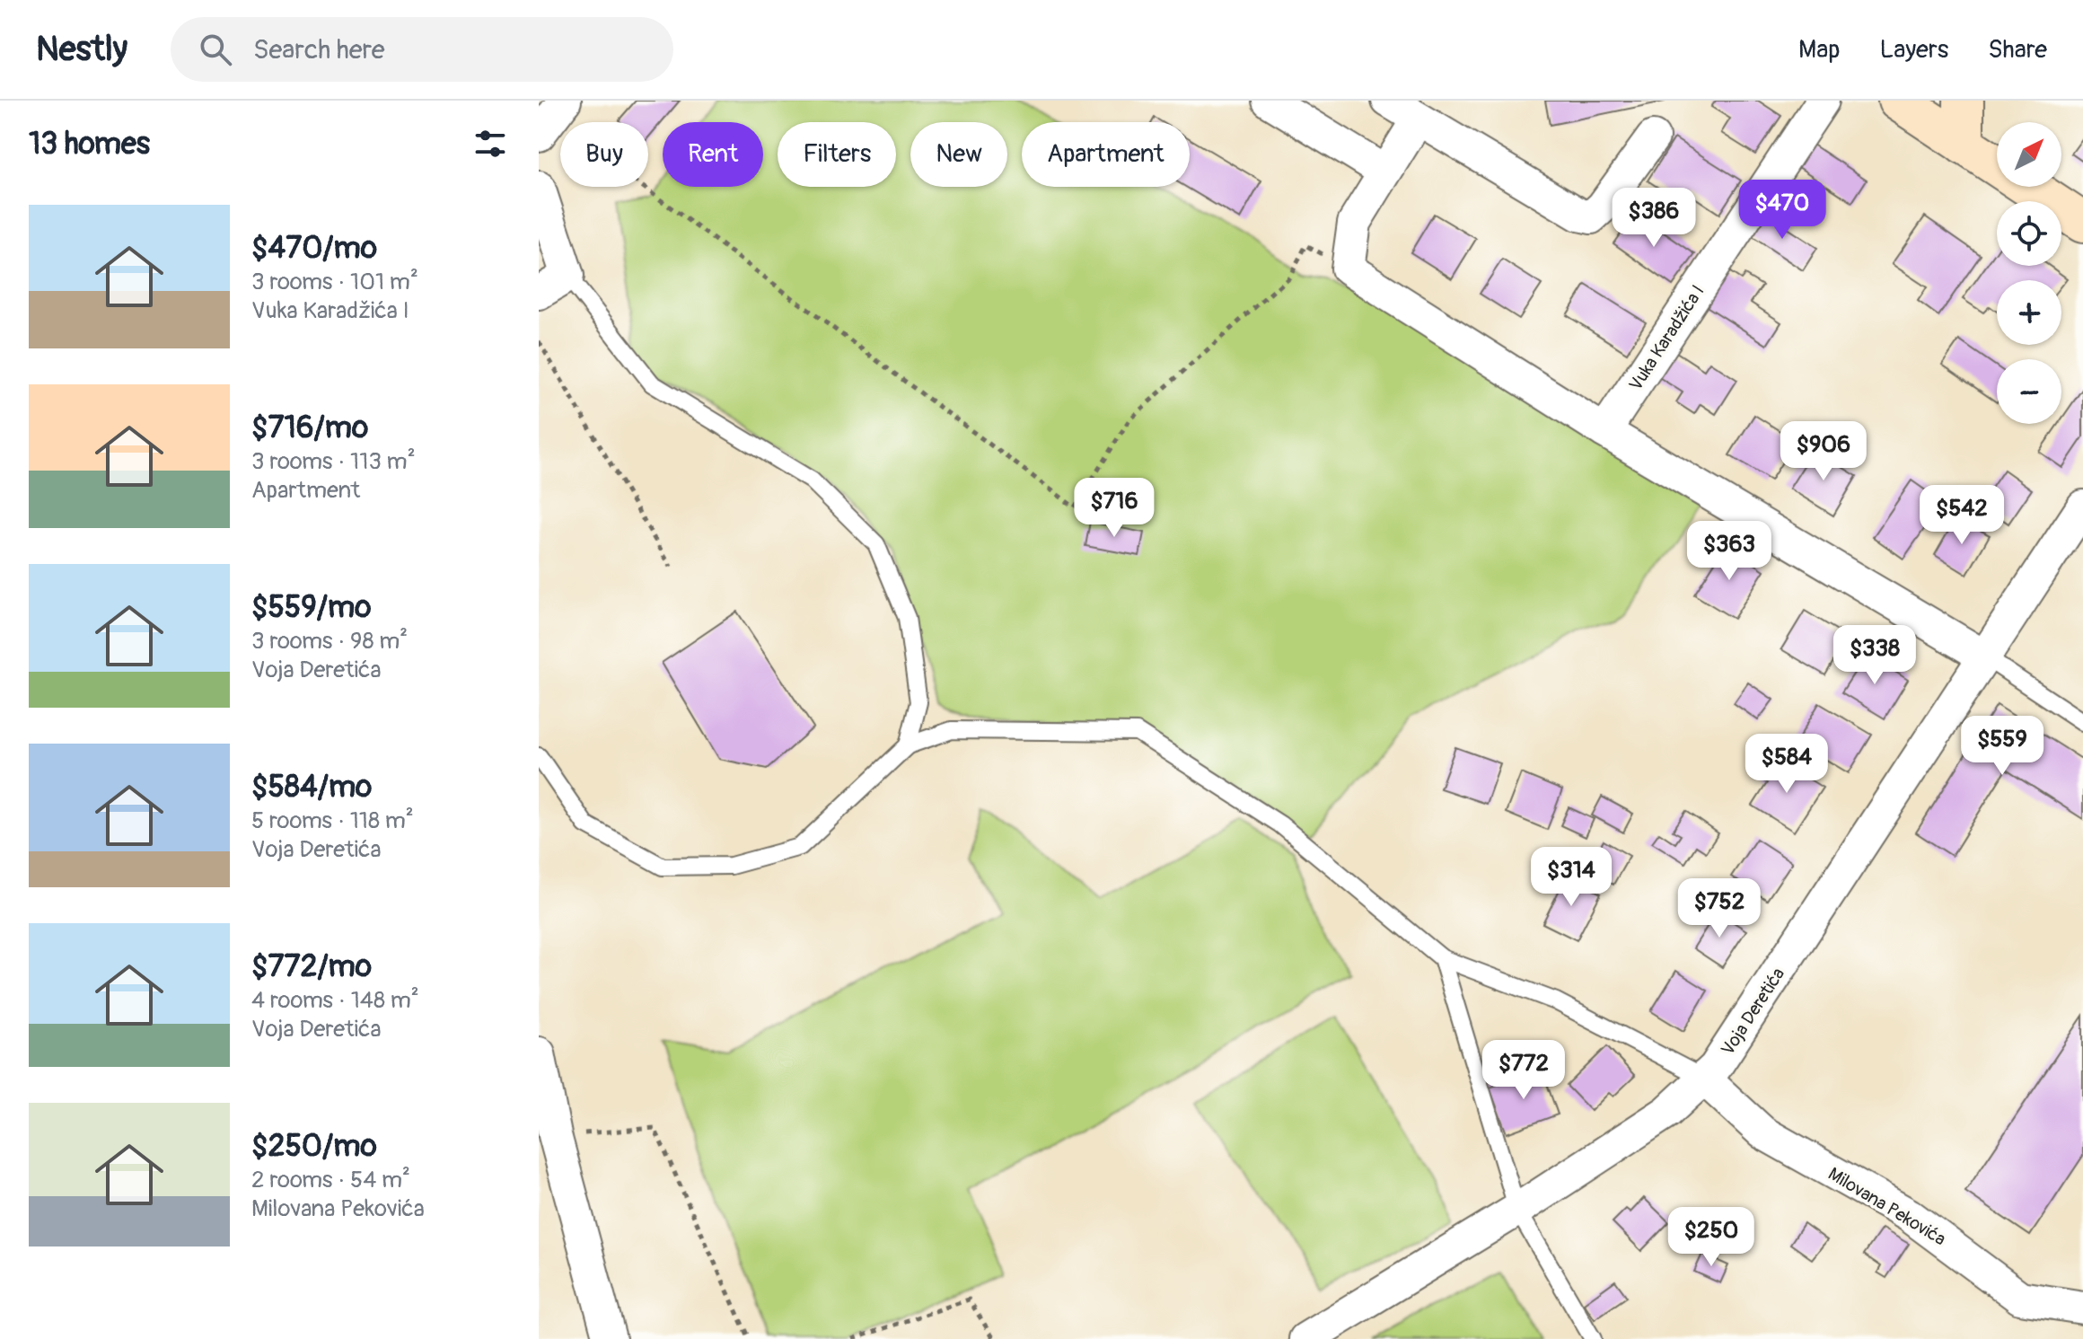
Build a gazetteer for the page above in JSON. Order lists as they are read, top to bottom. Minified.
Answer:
{"streets":{"street":["Vuka Karadžića I","Voja Deretića","Milovana Pekovića"]},"crossings":[["Voja Deretića","Milovana Pekovića"]],"north":"top right","page":{"header":"Nestly","search":"Search here","nav":["Map","Layers","Share"],"heading":"13 homes","map_buttons":["+","−"],"chip":["Buy","Rent","Filters","New","Apartment"],"price":["$470","$386","$906","$716","$542","$363","$338","$559","$584","$314","$752","$772","$250"],"list":[{"name":"$470/mo","note":"3 rooms · 101 m² · Vuka Karadžića I"},{"name":"$716/mo","note":"3 rooms · 113 m² · Apartment"},{"name":"$559/mo","note":"3 rooms · 98 m² · Voja Deretića"},{"name":"$584/mo","note":"5 rooms · 118 m² · Voja Deretića"},{"name":"$772/mo","note":"4 rooms · 148 m² · Voja Deretića"},{"name":"$250/mo","note":"2 rooms · 54 m² · Milovana Pekovića"}]}}
